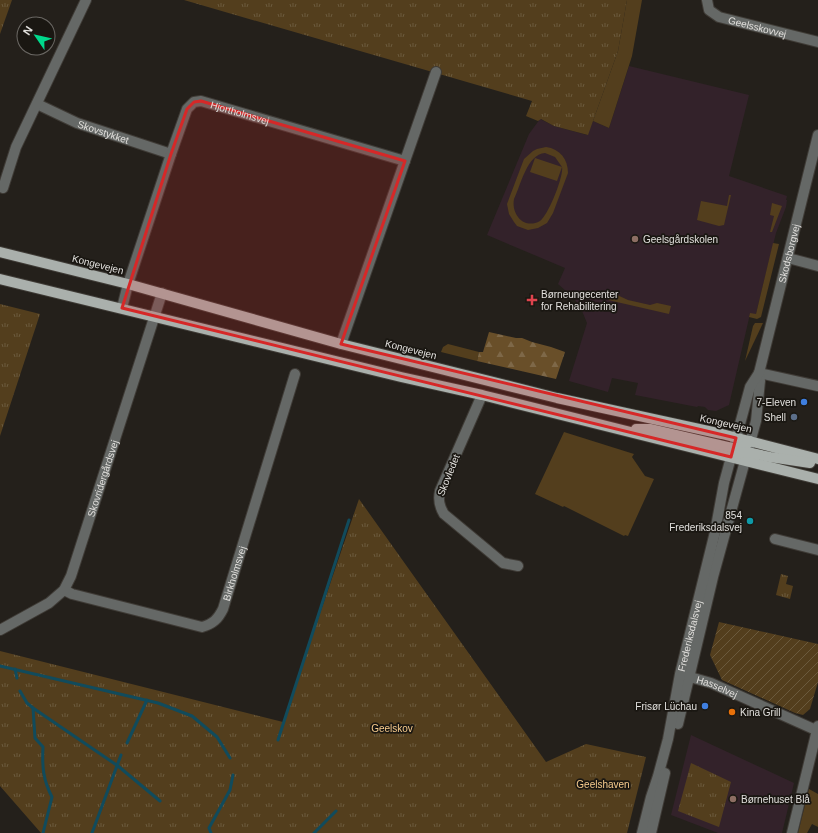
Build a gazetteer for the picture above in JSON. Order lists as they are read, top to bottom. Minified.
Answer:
{"streets":{"main road":["Kongevejen"],"street":["Geelsskovvej","Hjortholmsvej","Skovstykket","Skodsborgvej","Skovledet","Skovridergårdsvej","Birkholmsvej","Frederiksdalsvej","Hasselvej"]},"crossings":[["Hjortholmsvej","Skovstykket"],["Hjortholmsvej","Kongevejen"],["Skodsborgvej","Kongevejen"],["Skodsborgvej","Frederiksdalsvej"],["Kongevejen","Skovridergårdsvej"],["Kongevejen","Frederiksdalsvej"],["Skovridergårdsvej","Birkholmsvej"],["Frederiksdalsvej","Hasselvej"]],"parks":["Geelskov","Geelshaven"],"places":{"other":["Geelsgårdskolen","7-Eleven","Shell","854 Frederiksdalsvej","Frisør Lüchau","Kina Grill","Børnehuset Blå"],"health":["Børneungecenter for Rehabilitering"]},"north":"top left"}
